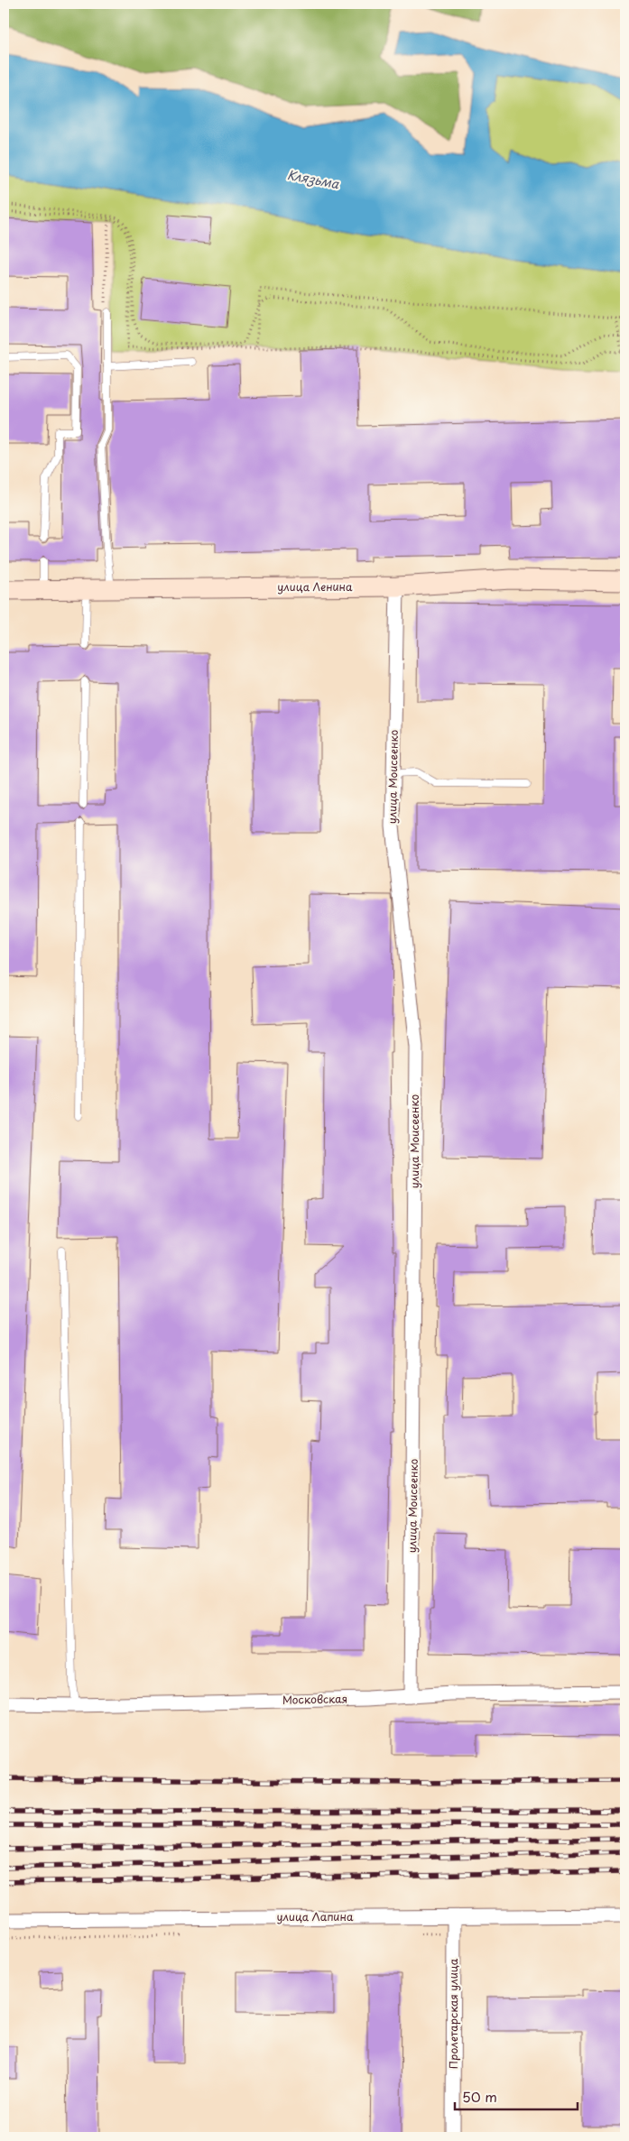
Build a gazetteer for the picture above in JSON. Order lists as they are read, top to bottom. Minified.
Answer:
{"streets":{"main road":["улица Ленина"],"street":["улица Моисеенко","Московская","улица Лапина","Пролетарская улица"]},"crossings":[["улица Ленина","улица Моисеенко"],["улица Моисеенко","Московская"],["улица Лапина","Пролетарская улица"]],"water":["Клязьма"],"scale_bar":"50 m"}
